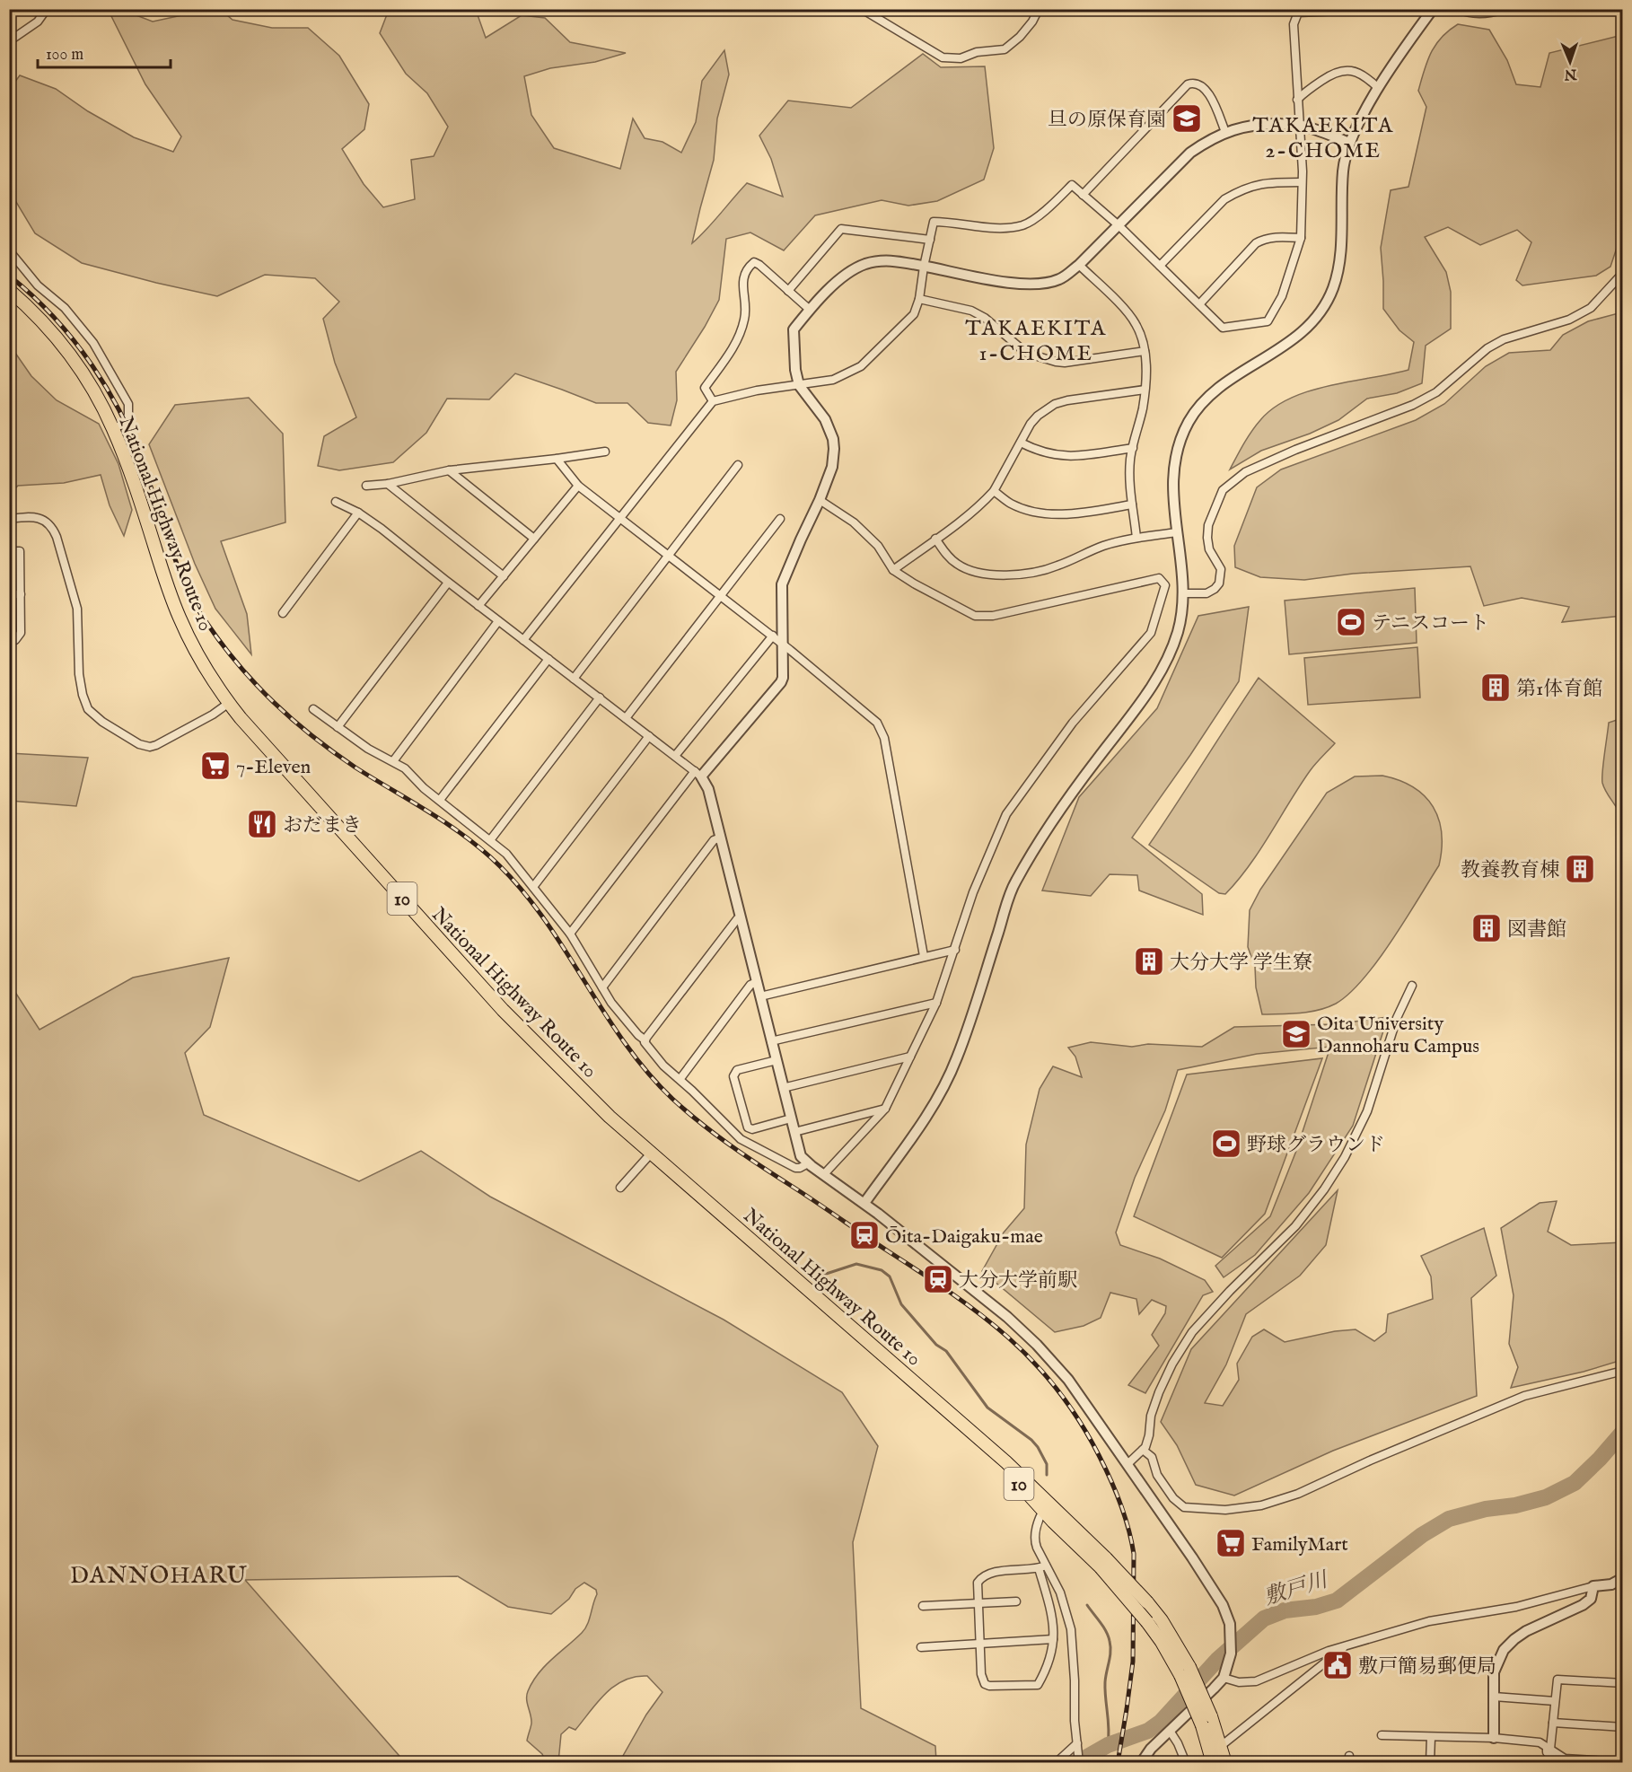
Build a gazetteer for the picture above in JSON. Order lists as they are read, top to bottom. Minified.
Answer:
{"streets":{"highway":["National Highway Route 10","10"]},"districts":["TAKAEKITA 2-CHOME","TAKAEKITA 1-CHOME","DANNOHARU"],"water":["敷戸川"],"places":{"school or university":["旦の原保育園","Oita University Dannoharu Campus"],"sports":["テニスコート","野球グラウンド"],"building":["第1体育館","教養教育棟","図書館","大分大学 学生寮"],"supermarket":["7-Eleven","FamilyMart"],"restaurant":["おだまき"],"station":["Ōita-Daigaku-mae","大分大学前駅"],"public building":["敷戸簡易郵便局"]},"scale_bar":"100 m","north":"bottom"}
